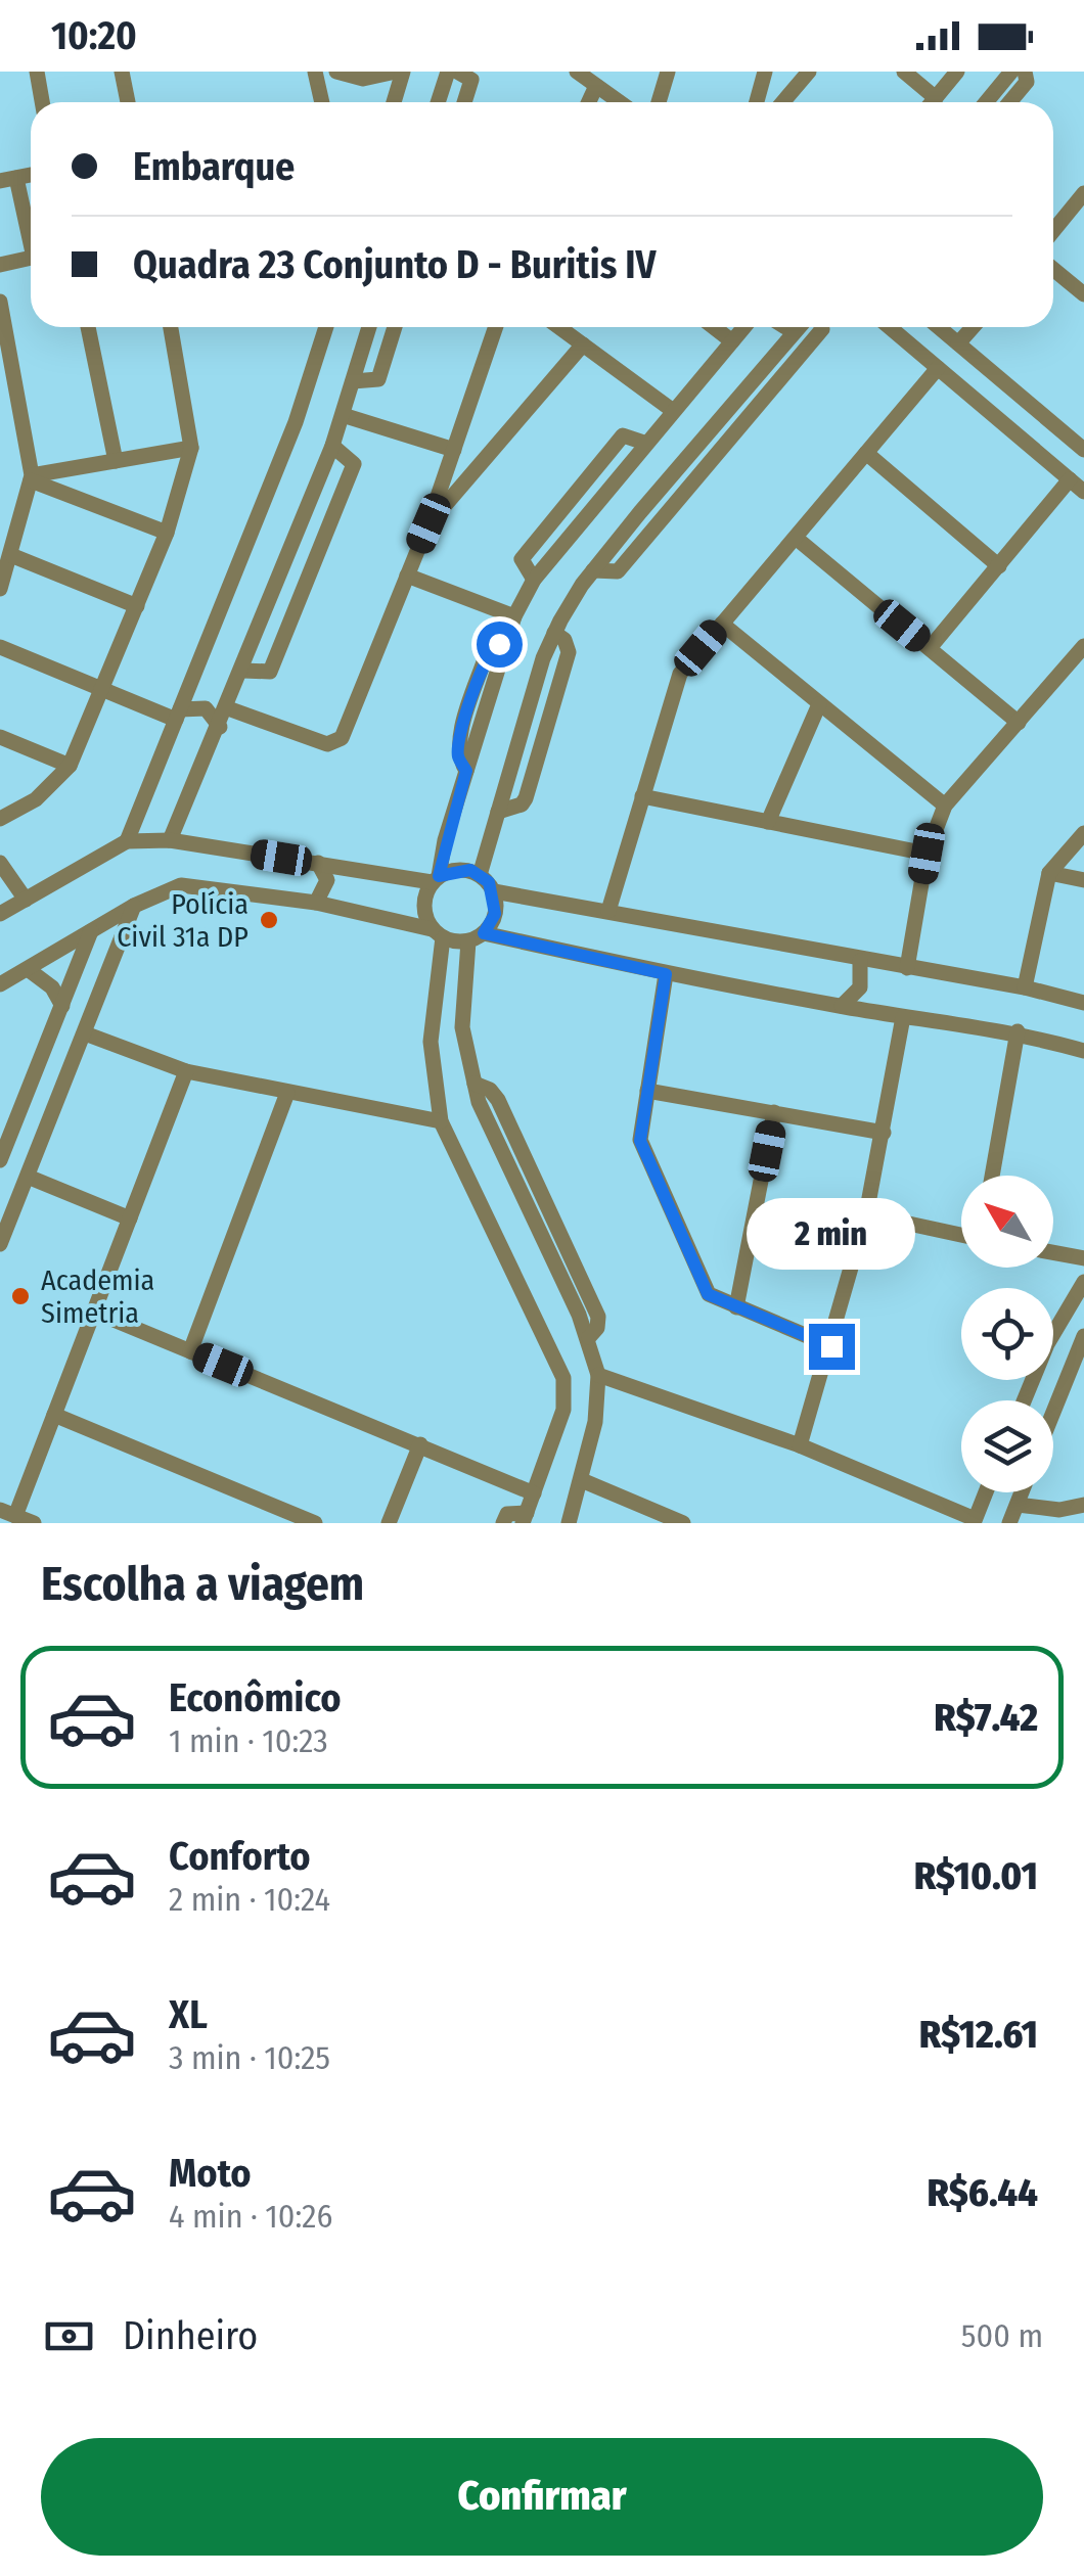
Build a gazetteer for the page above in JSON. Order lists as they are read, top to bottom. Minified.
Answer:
{"places":["Polícia Civil 31a DP","Academia Simetria"],"north":"top left","page":{"status":"10:20","banner":["Embarque","Quadra 23 Conjunto D - Buritis IV"],"bubble":"2 min","heading":"Escolha a viagem","list":[{"name":"Econômico","note":"1 min · 10:23","value":"R$7.42"},{"name":"Conforto","note":"2 min · 10:24","value":"R$10.01"},{"name":"XL","note":"3 min · 10:25","value":"R$12.61"},{"name":"Moto","note":"4 min · 10:26","value":"R$6.44"}],"pay":["Dinheiro","500 m"],"buttons":"Confirmar"}}
